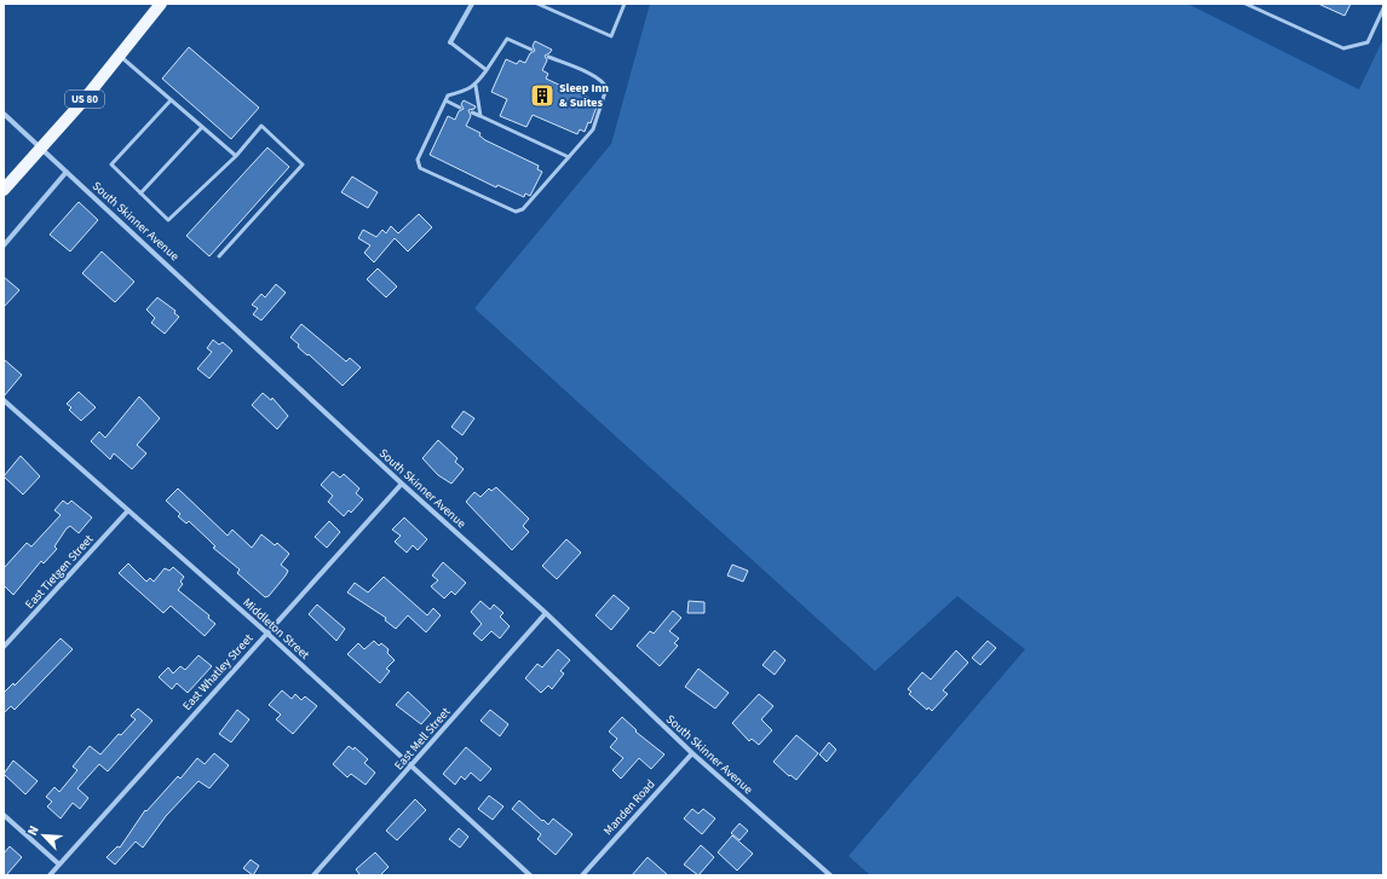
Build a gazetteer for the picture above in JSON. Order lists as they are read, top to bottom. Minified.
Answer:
{"streets":{"main road":["US 80"],"street":["South Skinner Avenue","East Tietgen Street","Middleton Street","East Whatley Street","East Mell Street","Manden Road"]},"crossings":[["US 80","South Skinner Avenue"],["South Skinner Avenue","East Whatley Street"],["South Skinner Avenue","East Mell Street"],["South Skinner Avenue","Manden Road"],["East Tietgen Street","Middleton Street"],["Middleton Street","East Whatley Street"],["Middleton Street","East Mell Street"]],"places":{"building":["Sleep Inn & Suites"]},"north":"top left"}
